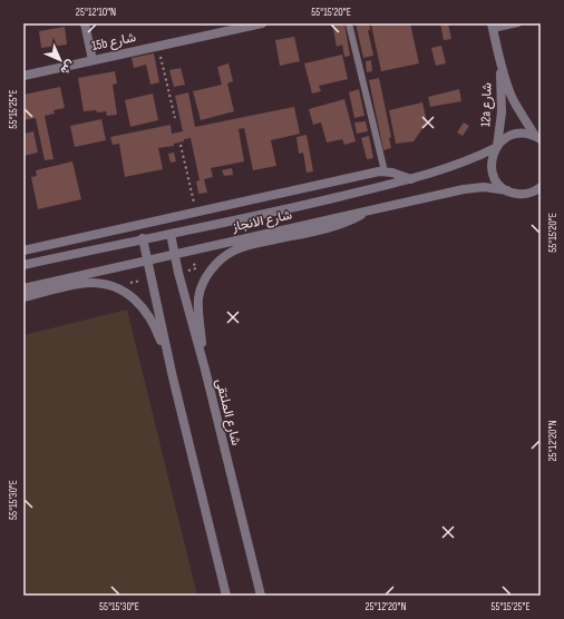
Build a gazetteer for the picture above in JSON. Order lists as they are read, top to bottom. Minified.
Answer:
{"streets":{"street":["15b شارع","12a شارع","شارع الانجاز","شارع الملتقى"]},"crossings":[["12a شارع","شارع الانجاز"],["شارع الانجاز","شارع الملتقى"]],"north":"bottom right","coordinates":["25°12'10\"N","55°15'20\"E","55°15'25\"E","25°12'20\"N","55°15'30\"E"]}
